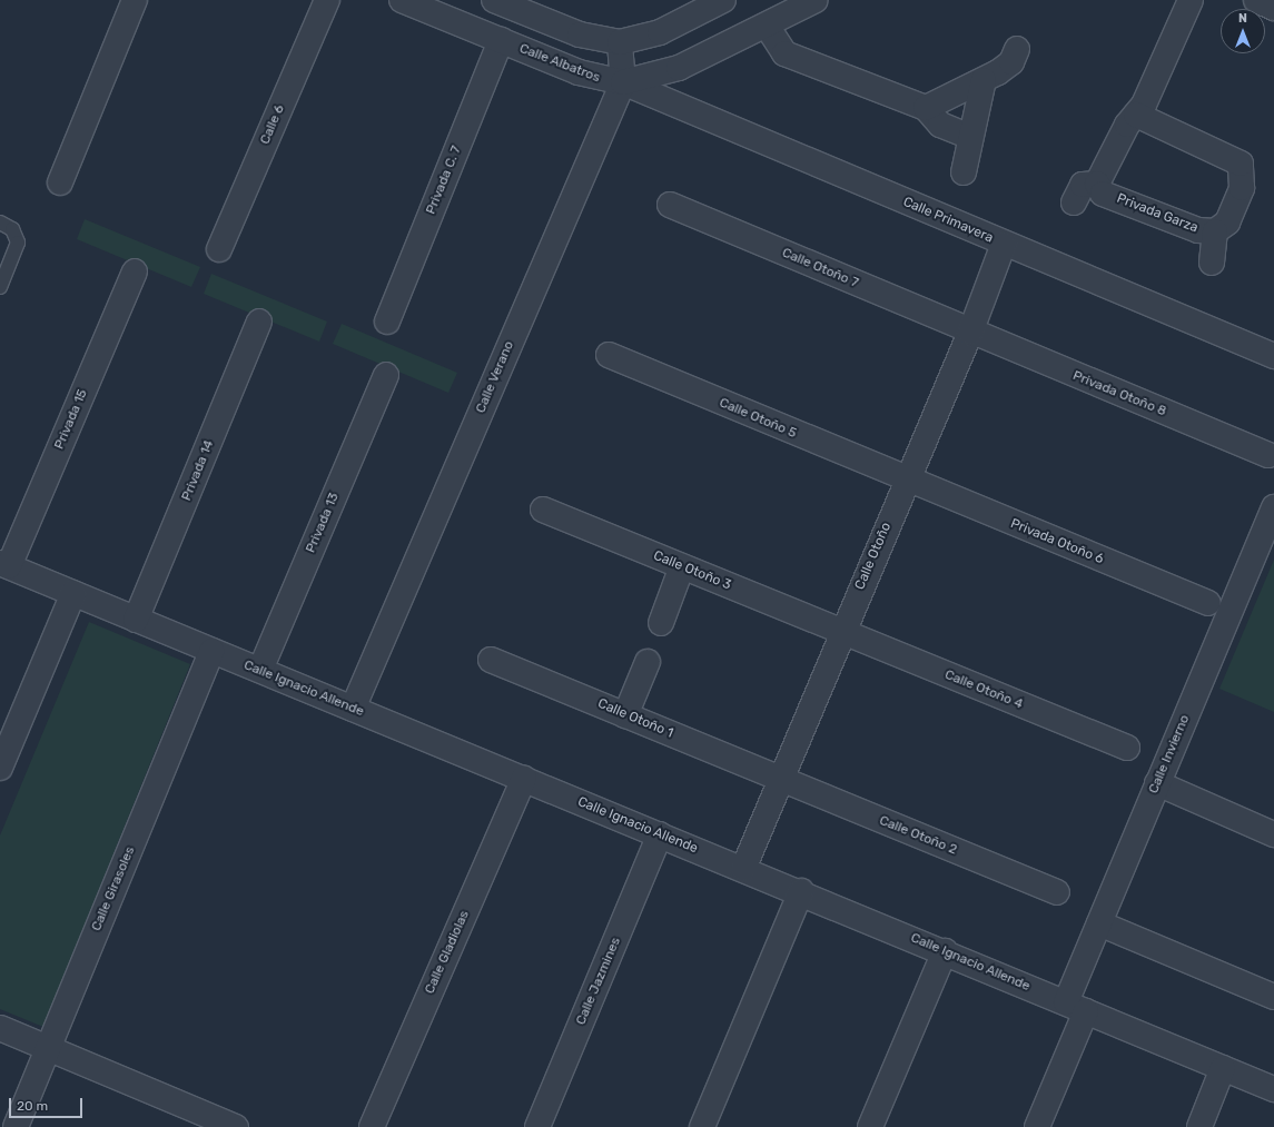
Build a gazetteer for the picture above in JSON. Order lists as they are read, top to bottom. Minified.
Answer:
{"streets":{"street":["Calle Albatros","Calle 6","Privada C. 7","Privada Garza","Calle Primavera","Calle Otoño 7","Calle Verano","Privada Otoño 8","Calle Otoño 5","Privada 15","Privada 14","Privada 13","Privada Otoño 6","Calle Otoño","Calle Otoño 3","Calle Ignacio Allende","Calle Otoño 4","Calle Otoño 1","Calle Invierno","Calle Otoño 2","Calle Girasoles","Calle Gladiolas","Calle Jazmines"]},"crossings":[["Calle Albatros","Privada C. 7"],["Calle Albatros","Calle Primavera"],["Calle Albatros","Calle Verano"],["Calle Primavera","Calle Verano"],["Calle Primavera","Calle Otoño"],["Calle Otoño 7","Privada Otoño 8"],["Calle Otoño 7","Calle Otoño"],["Calle Verano","Calle Ignacio Allende"],["Privada Otoño 8","Calle Otoño"],["Calle Otoño 5","Privada Otoño 6"],["Calle Otoño 5","Calle Otoño"],["Privada 15","Calle Ignacio Allende"],["Privada 14","Calle Ignacio Allende"],["Privada 13","Calle Ignacio Allende"],["Privada Otoño 6","Calle Otoño"],["Calle Otoño","Calle Otoño 3"],["Calle Otoño","Calle Ignacio Allende"],["Calle Otoño","Calle Otoño 4"],["Calle Otoño","Calle Otoño 1"],["Calle Otoño","Calle Otoño 2"],["Calle Otoño 3","Calle Otoño 4"],["Calle Ignacio Allende","Calle Invierno"],["Calle Ignacio Allende","Calle Girasoles"],["Calle Ignacio Allende","Calle Gladiolas"],["Calle Ignacio Allende","Calle Jazmines"],["Calle Otoño 1","Calle Otoño 2"]],"scale_bar":"20 m","north":"top"}
